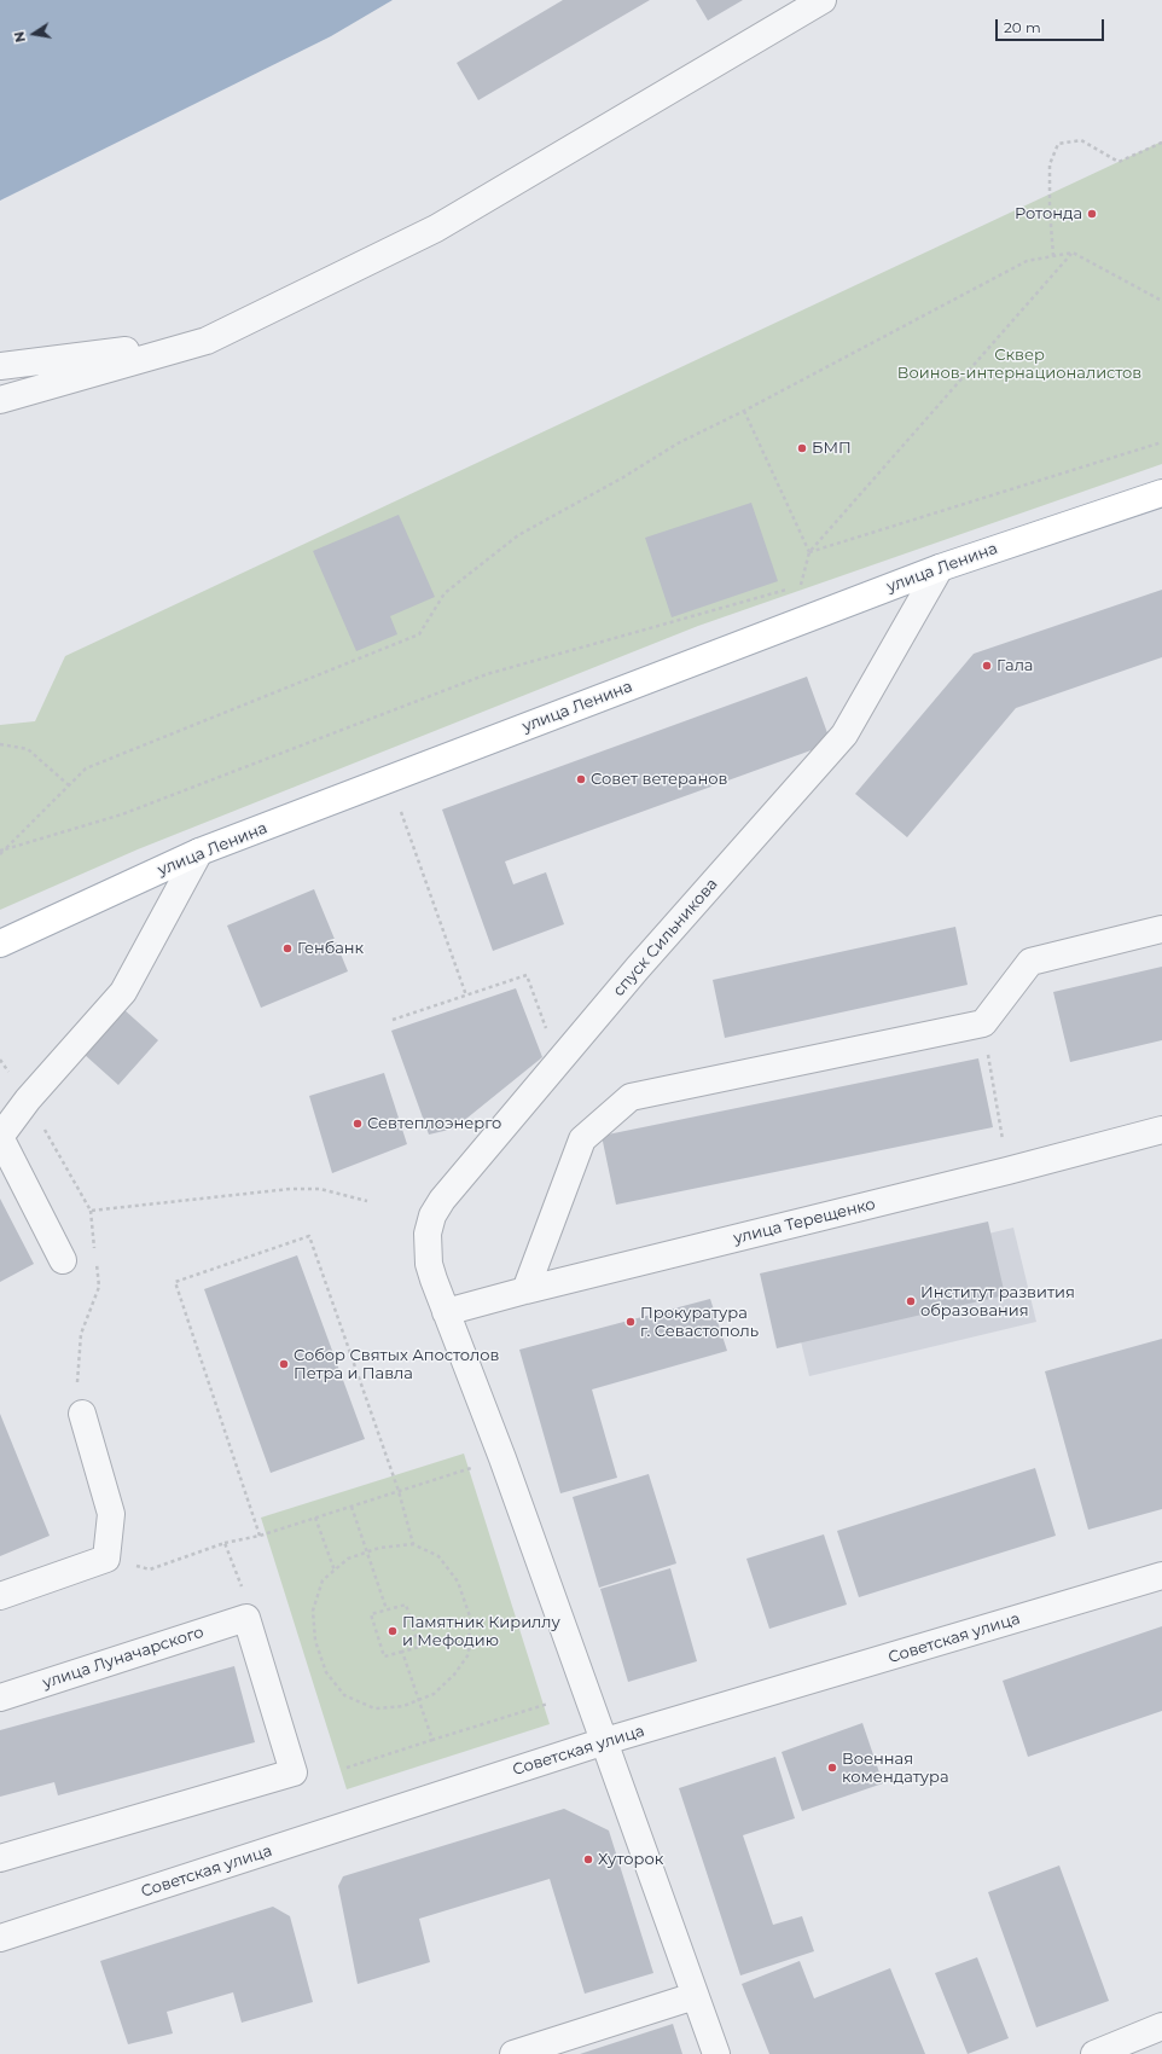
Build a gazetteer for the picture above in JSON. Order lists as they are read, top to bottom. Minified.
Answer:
{"streets":{"main road":["улица Ленина"],"street":["спуск Сильникова","улица Терещенко","Советская улица","улица Луначарского"]},"crossings":[["улица Ленина","спуск Сильникова"],["спуск Сильникова","улица Терещенко"],["спуск Сильникова","Советская улица"]],"parks":["Сквер Воинов-интернационалистов"],"places":["Ротонда","БМП","Гала","Совет ветеранов","Генбанк","Севтеплоэнерго","Институт развития образования","Прокуратура г. Севастополь","Собор Святых Апостолов Петра и Павла","Памятник Кириллу и Мефодию","Военная комендатура","Хуторок"],"scale_bar":"20 m","north":"left"}
